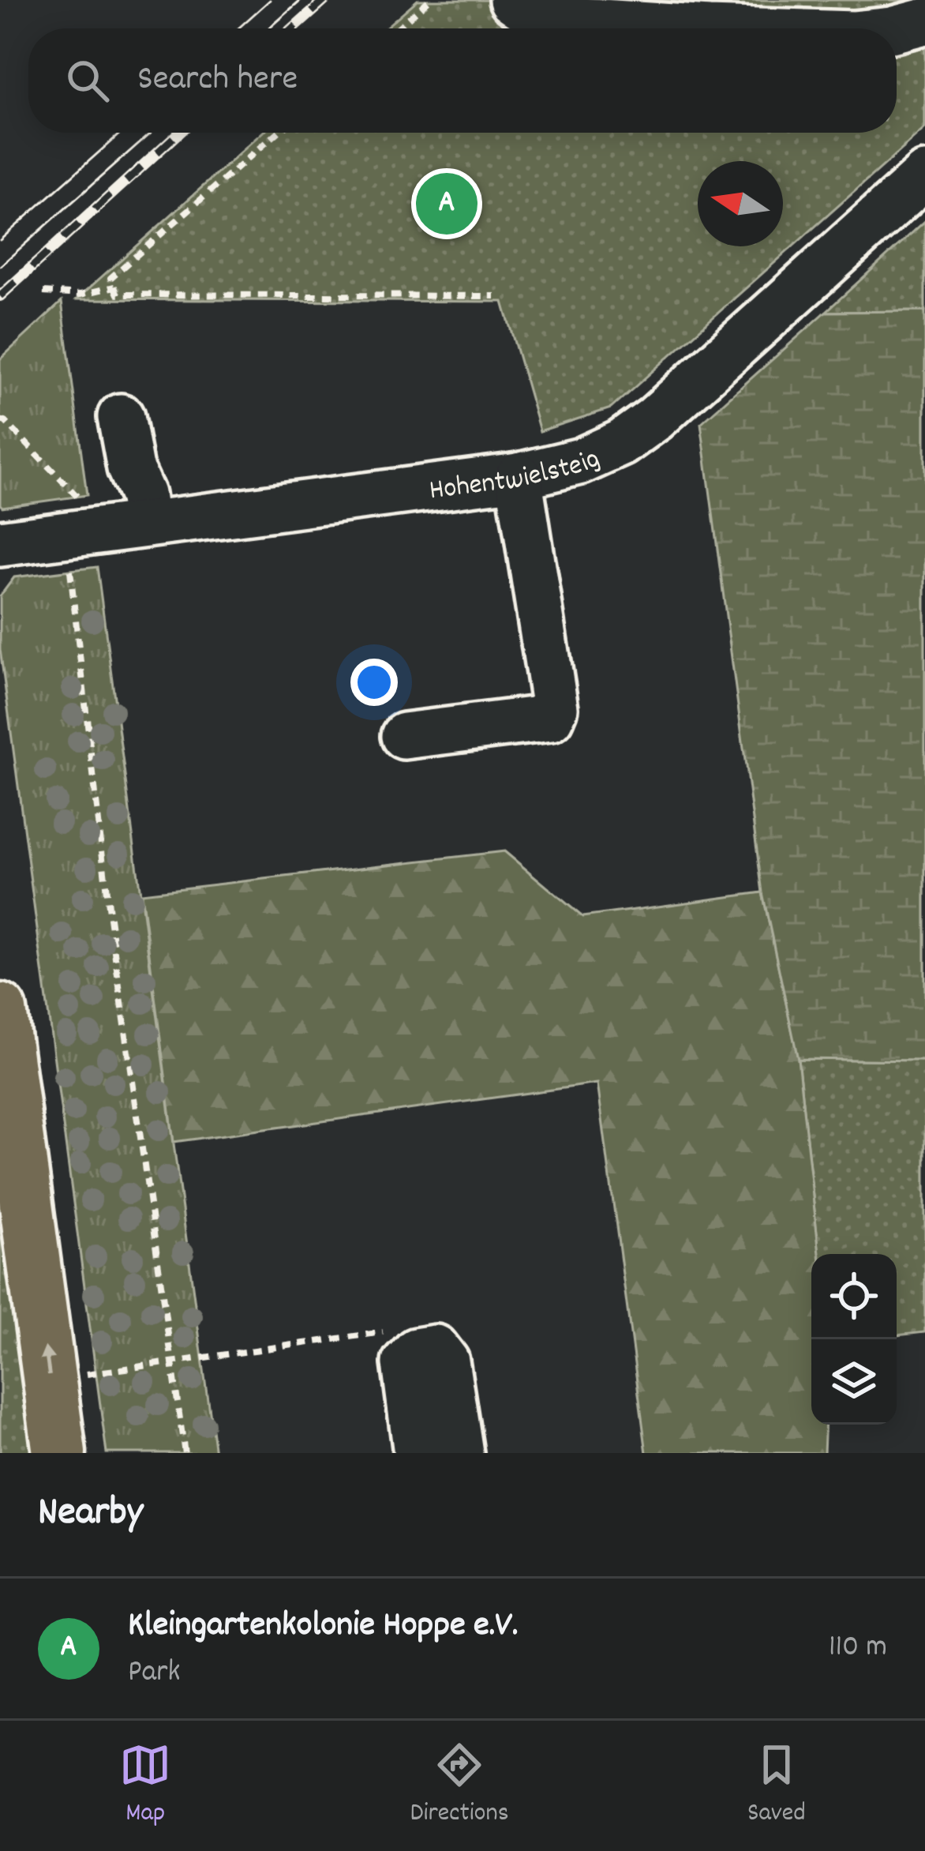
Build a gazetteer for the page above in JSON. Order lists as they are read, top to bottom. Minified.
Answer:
{"streets":{"street":["Hohentwielsteig"]},"north":"left","page":{"search":"Search here","pins":"A","heading":"Nearby","list":[{"mark":"A","name":"Kleingartenkolonie Hoppe e.V.","note":"Park","value":"110 m"}],"nav":["Map","Directions","Saved"]}}
